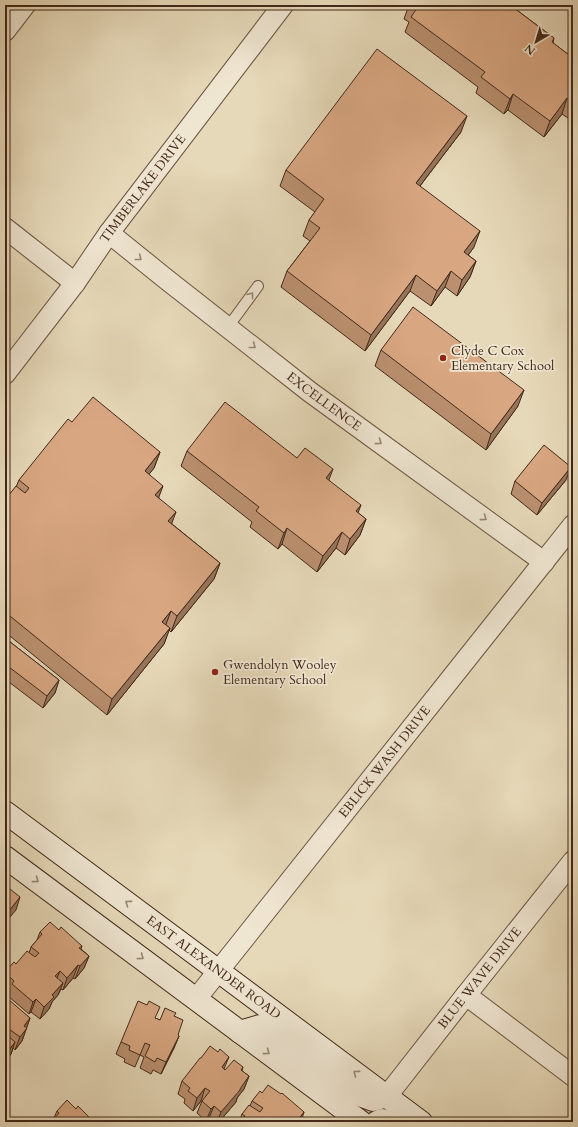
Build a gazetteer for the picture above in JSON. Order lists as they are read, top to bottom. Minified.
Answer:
{"streets":{"street":["TIMBERLAKE DRIVE","EXCELLENCE","EBLICK WASH DRIVE","EAST ALEXANDER ROAD","BLUE WAVE DRIVE"]},"crossings":[["TIMBERLAKE DRIVE","EXCELLENCE"],["EXCELLENCE","EBLICK WASH DRIVE"],["EBLICK WASH DRIVE","EAST ALEXANDER ROAD"],["EAST ALEXANDER ROAD","BLUE WAVE DRIVE"]],"one_way":["EXCELLENCE"],"places":["Clyde C Cox Elementary School","Gwendolyn Wooley Elementary School"],"north":"bottom left"}
